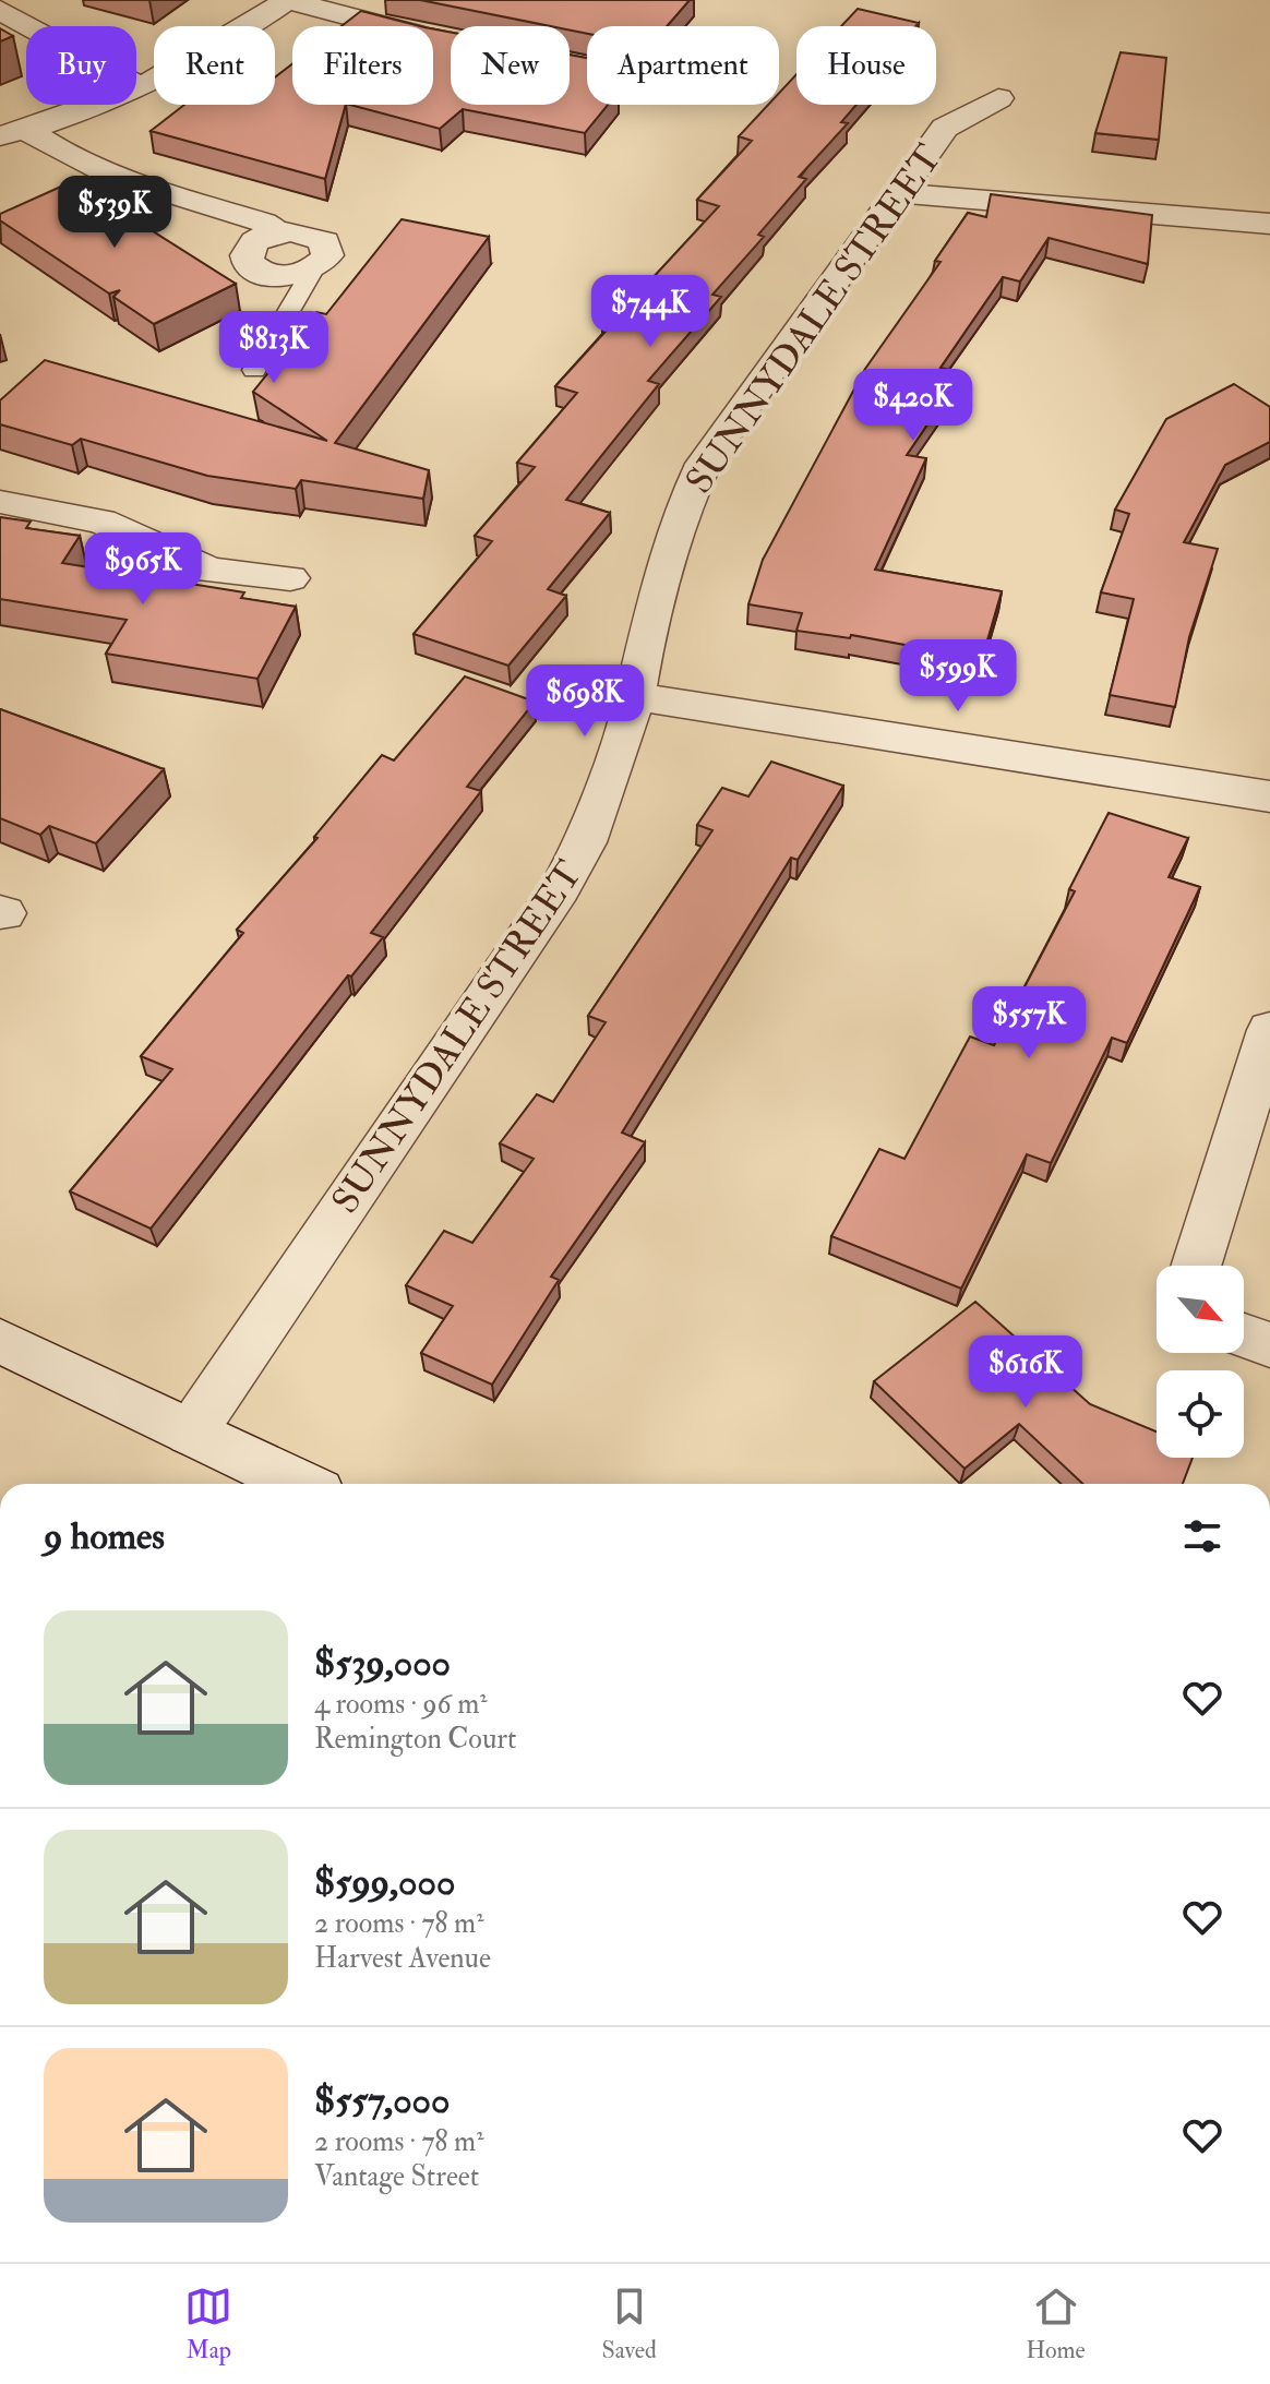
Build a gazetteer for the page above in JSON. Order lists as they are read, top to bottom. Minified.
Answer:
{"streets":{"street":["SUNNYDALE STREET"]},"north":"bottom right","page":{"chip":["Buy","Rent","Filters","New","Apartment","House"],"price":["$539K","$744K","$813K","$420K","$965K","$599K","$698K","$557K","$616K"],"heading":"9 homes","list":[{"name":"$539,000","note":"4 rooms · 96 m² · Remington Court"},{"name":"$599,000","note":"2 rooms · 78 m² · Harvest Avenue"},{"name":"$557,000","note":"2 rooms · 78 m² · Vantage Street"}],"tabs":["Map","Saved","Home"]}}
